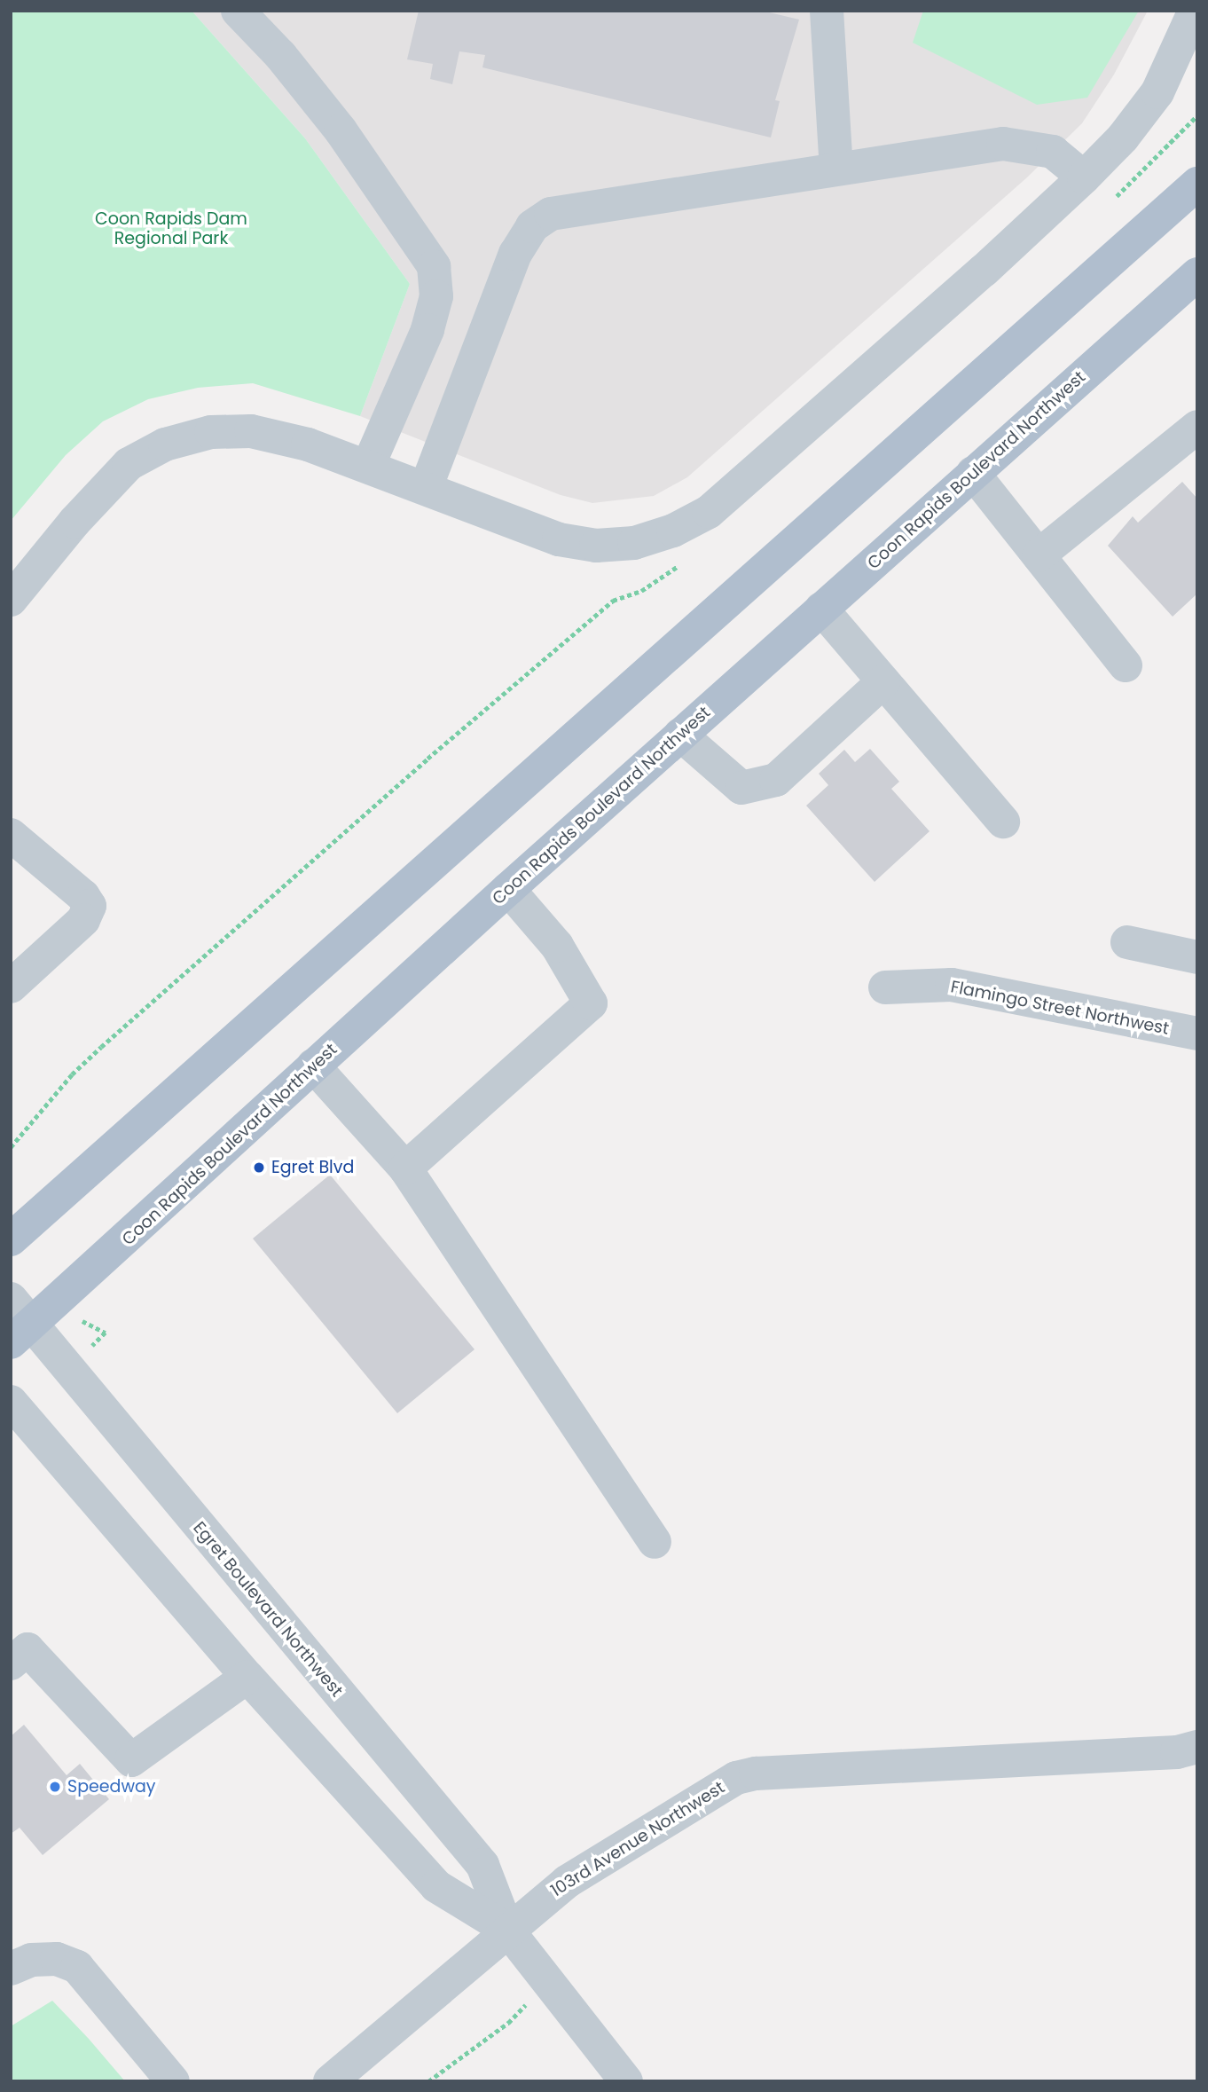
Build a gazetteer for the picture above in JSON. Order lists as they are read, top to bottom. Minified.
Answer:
{"streets":{"main road":["Coon Rapids Boulevard Northwest"],"street":["Flamingo Street Northwest","Egret Boulevard Northwest","103rd Avenue Northwest"]},"crossings":[["Coon Rapids Boulevard Northwest","Egret Boulevard Northwest"],["Egret Boulevard Northwest","103rd Avenue Northwest"]],"parks":["Coon Rapids Dam Regional Park"],"places":["Egret Blvd","Speedway"]}
